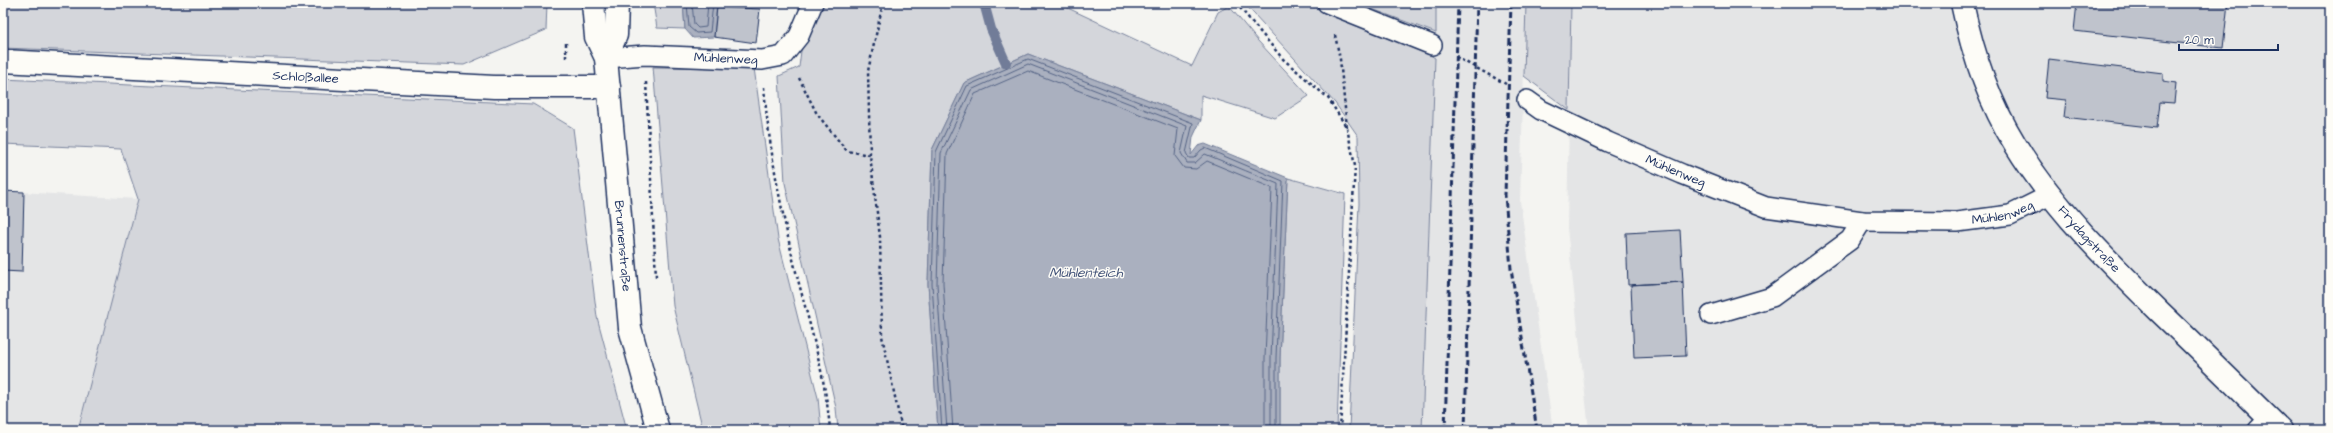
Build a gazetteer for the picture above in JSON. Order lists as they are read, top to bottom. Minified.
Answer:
{"streets":{"street":["Schloßallee","Frydagstraße","Brunnenstraße"],"lane":["Mühlenweg"]},"crossings":[["Mühlenweg","Frydagstraße"],["Mühlenweg","Brunnenstraße"],["Schloßallee","Brunnenstraße"]],"water":["Mühlenteich"],"scale_bar":"20 m"}
